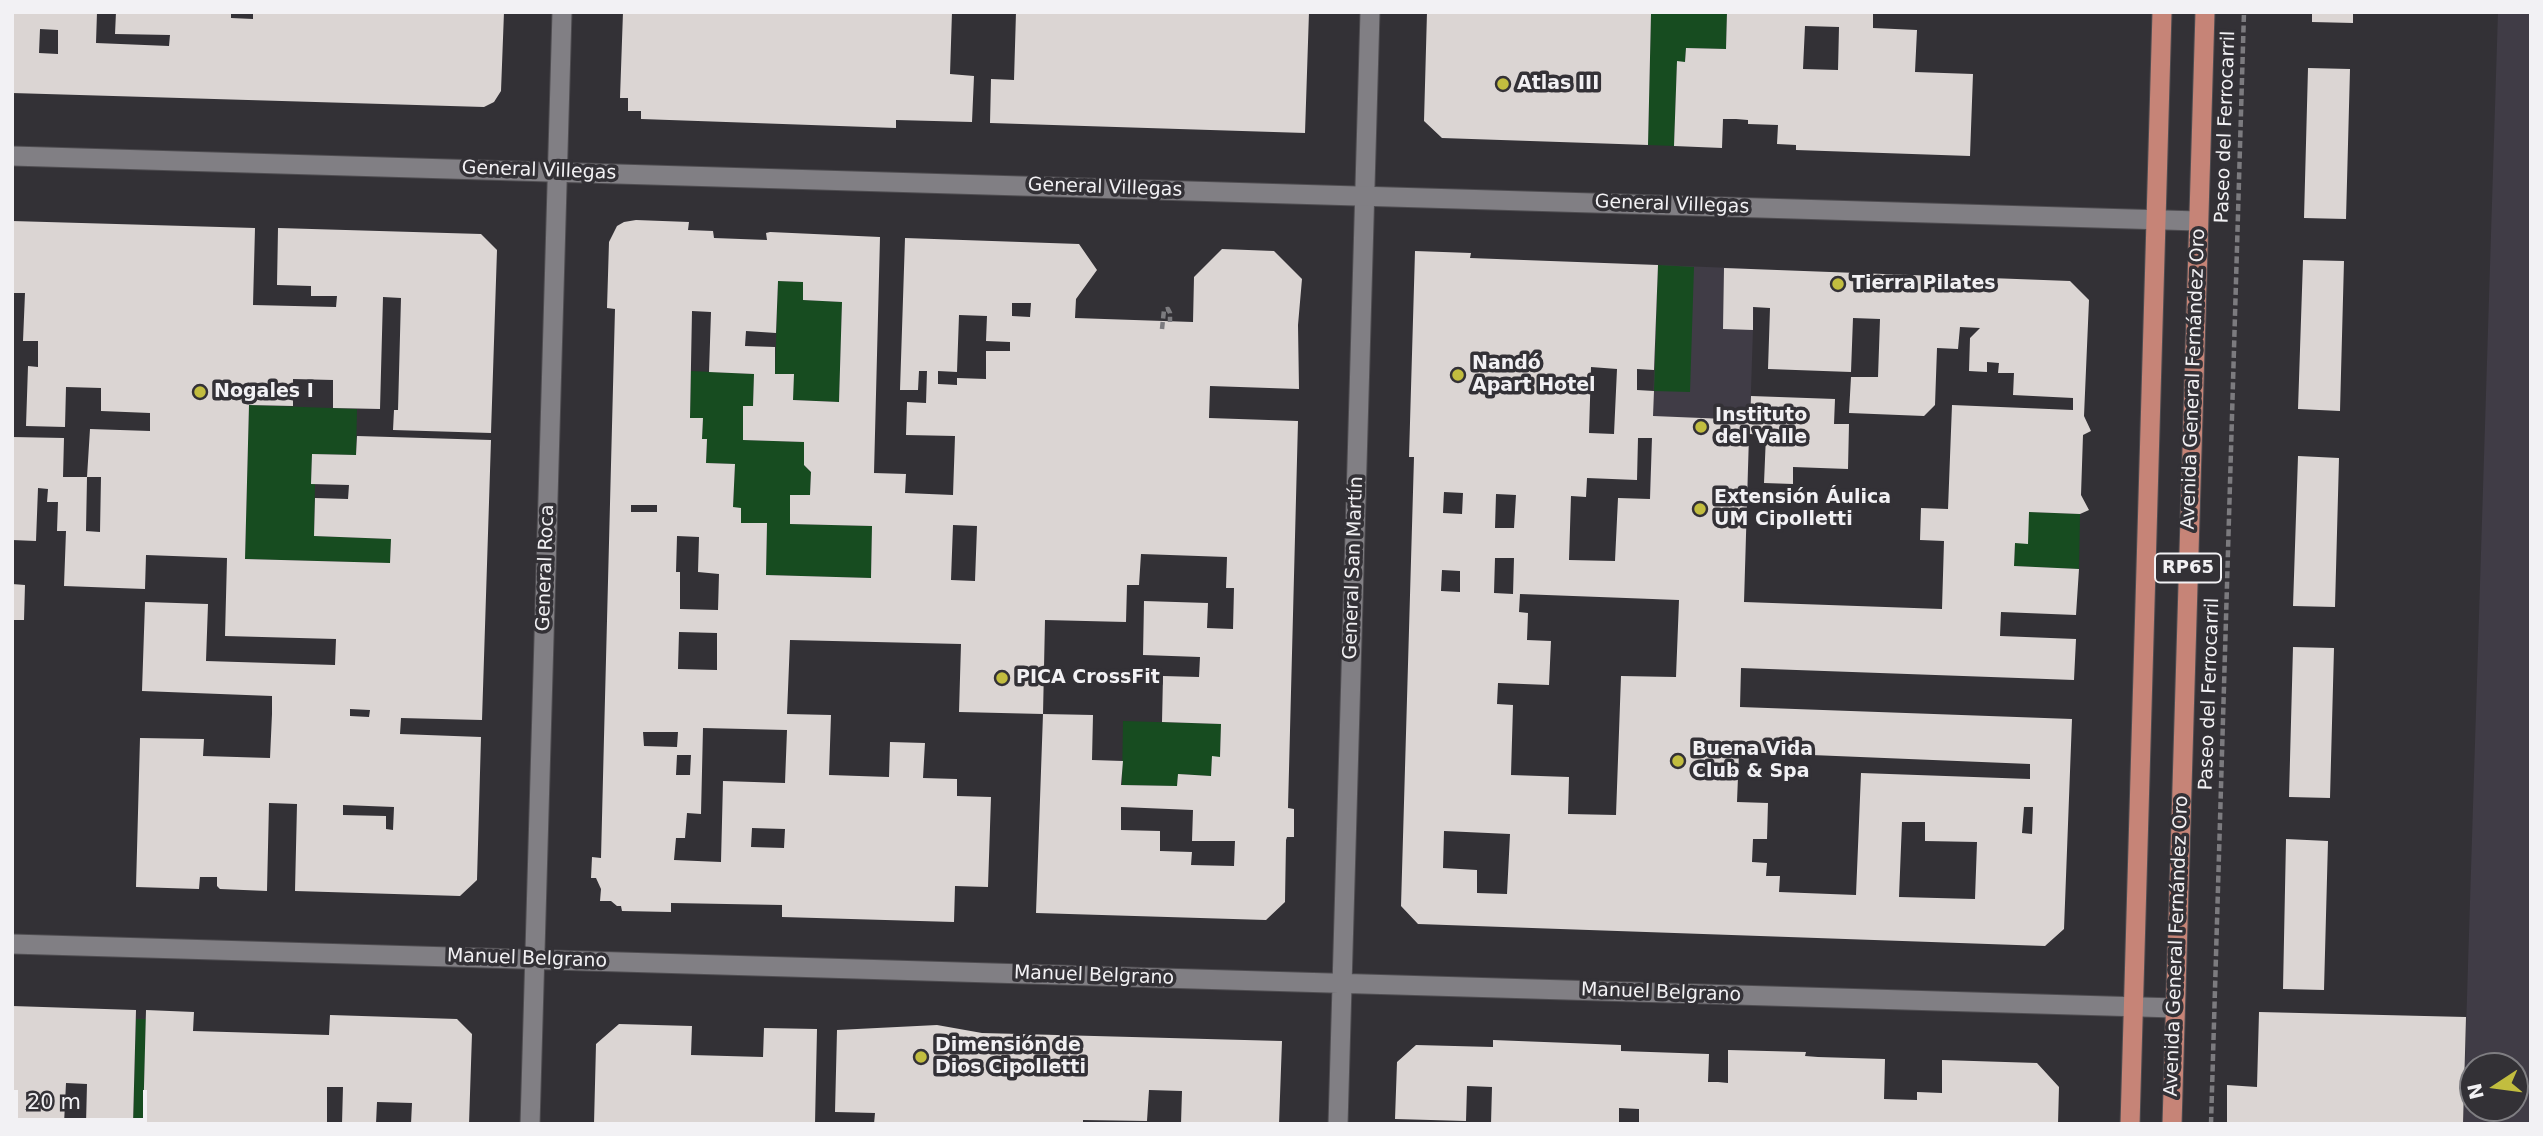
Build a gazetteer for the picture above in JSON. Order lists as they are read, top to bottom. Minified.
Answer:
{"streets":{"main road":["Avenida General Fernández Oro","RP65"],"street":["General Villegas","General Roca","General San Martín","Manuel Belgrano"],"path":["Paseo del Ferrocarril"]},"crossings":[["General Villegas","Avenida General Fernández Oro"],["General Villegas","General Roca"],["General Villegas","General San Martín"],["General Villegas","RP65"],["Avenida General Fernández Oro","Manuel Belgrano"],["General Roca","Manuel Belgrano"],["General San Martín","Manuel Belgrano"],["RP65","Manuel Belgrano"]],"places":["Atlas III","Tierra Pilates","Nandó Apart Hotel","Nogales I","Instituto del Valle","Extensión Áulica UM Cipolletti","PICA CrossFit","Buena Vida Club & Spa","Dimensión de Dios Cipolletti"],"scale_bar":"20 m","north":"left"}
